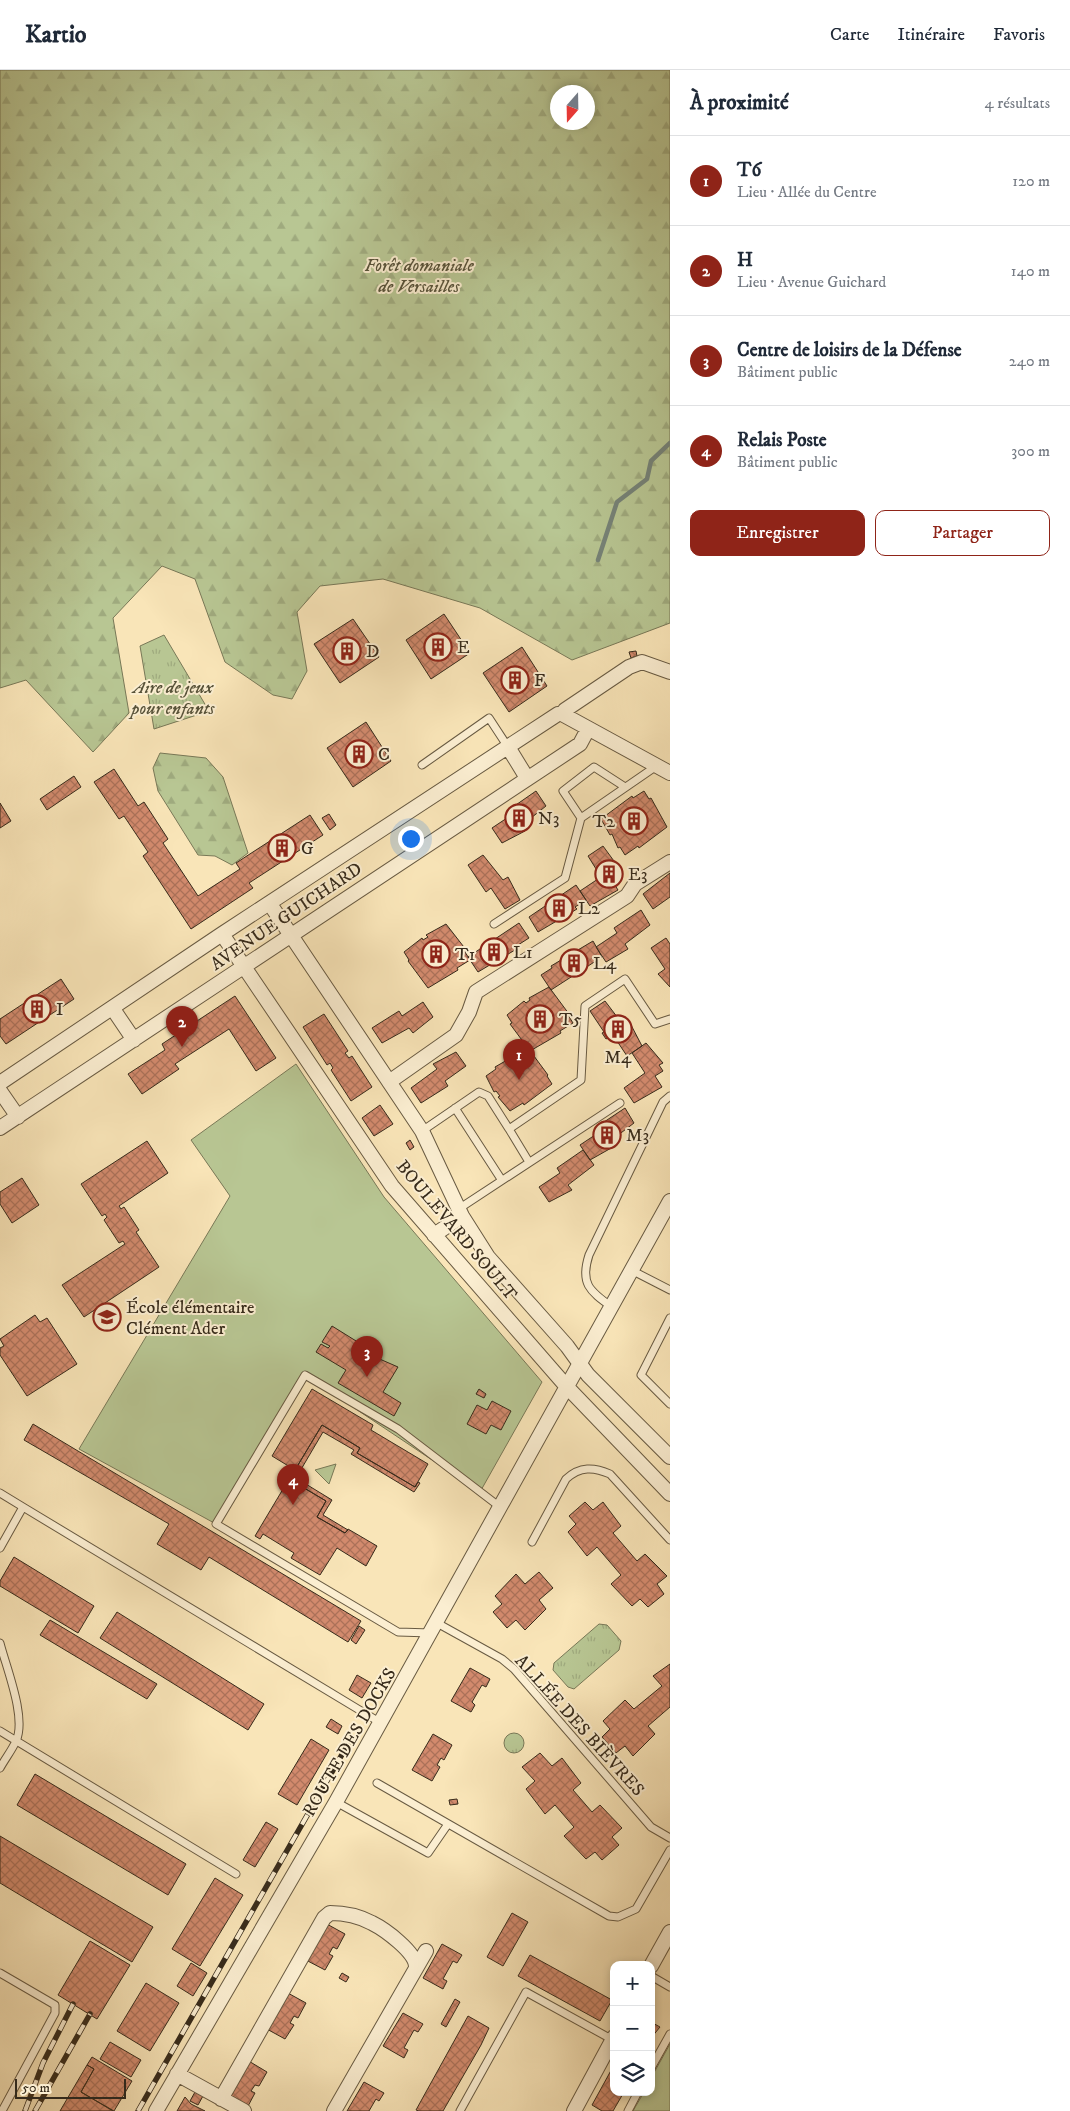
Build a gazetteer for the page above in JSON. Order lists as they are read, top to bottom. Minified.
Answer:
{"streets":{"street":["AVENUE GUICHARD","BOULEVARD SOULT","ROUTE DES DOCKS"],"lane":["ALLÉE DES BIÈVRES"]},"crossings":[["AVENUE GUICHARD","BOULEVARD SOULT"],["BOULEVARD SOULT","ROUTE DES DOCKS"],["ALLÉE DES BIÈVRES","ROUTE DES DOCKS"]],"parks":["Forêt domaniale de Versailles","Aire de jeux pour enfants"],"places":{"building":["E","D","F","C","N3","T2","G","E3","L2","L1","T1","L4","I","T5","M4","M3"],"school or university":["École élémentaire Clément Ader"]},"scale_bar":"50 m","north":"bottom","page":{"header":"Kartio","nav":["Carte","Itinéraire","Favoris"],"heading":["À proximité","4 résultats"],"list":[{"mark":"1","name":"T6","note":"Lieu · Allée du Centre","value":"120 m"},{"mark":"2","name":"H","note":"Lieu · Avenue Guichard","value":"140 m"},{"mark":"3","name":"Centre de loisirs de la Défense","note":"Bâtiment public","value":"240 m"},{"mark":"4","name":"Relais Poste","note":"Bâtiment public","value":"300 m"}],"buttons":["Enregistrer","Partager"],"pins":["2","1","3","4"],"map_buttons":["+","−"],"scale":"50 m"}}
